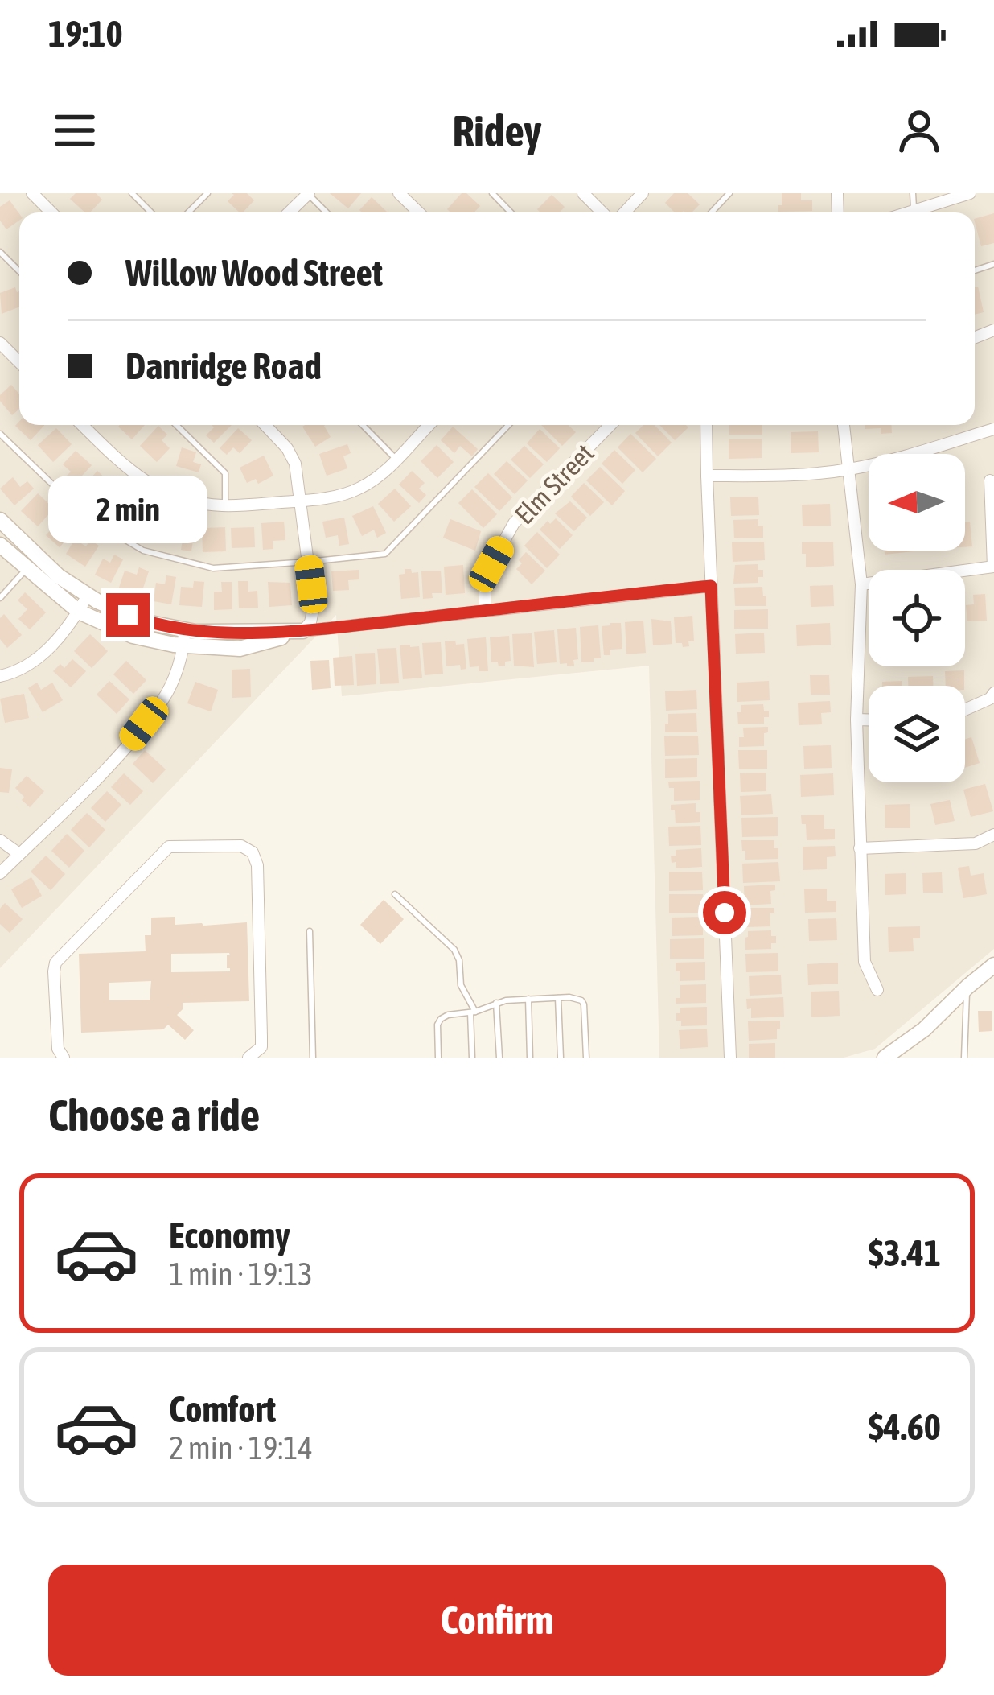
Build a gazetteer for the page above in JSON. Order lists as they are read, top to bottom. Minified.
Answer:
{"streets":{"street":["Elm Street"]},"north":"left","page":{"status":"19:10","header":"Ridey","banner":["Willow Wood Street","Danridge Road"],"bubble":"2 min","heading":"Choose a ride","list":[{"name":"Economy","note":"1 min · 19:13","value":"$3.41"},{"name":"Comfort","note":"2 min · 19:14","value":"$4.60"}],"buttons":"Confirm"}}
